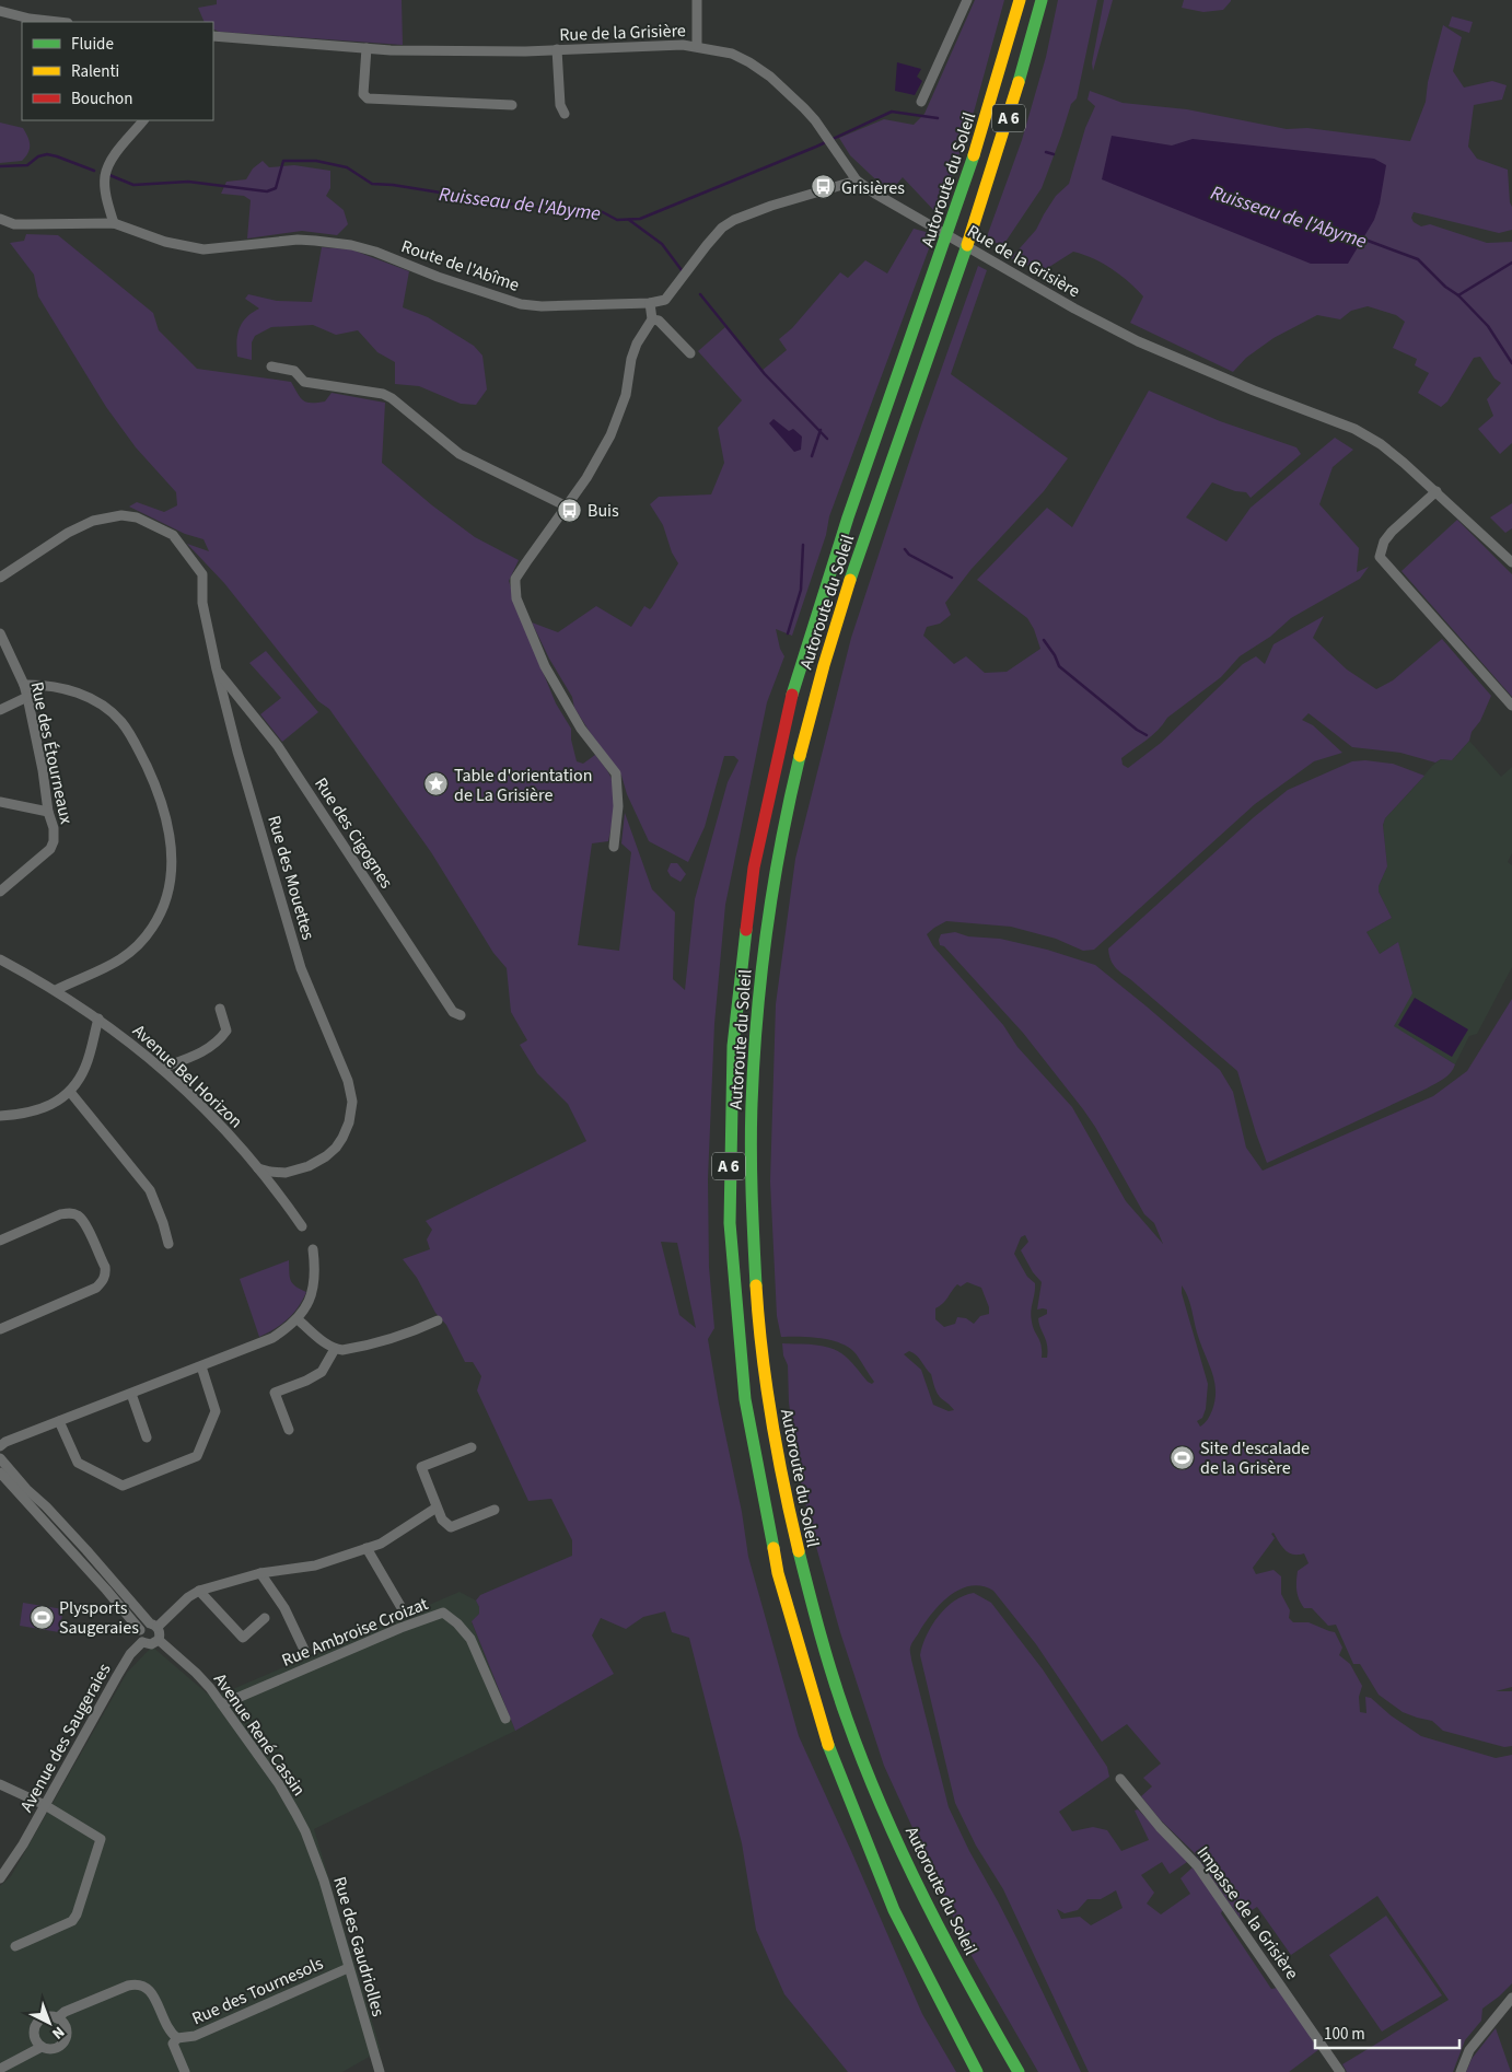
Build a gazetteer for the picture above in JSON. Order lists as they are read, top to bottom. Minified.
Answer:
{"streets":{"highway":["A 6","Autoroute du Soleil"],"street":["Rue de la Grisière","Route de l'Abîme","Rue des Étourneaux","Rue des Cigognes","Rue des Mouettes","Avenue Bel Horizon","Rue Ambroise Croizat","Avenue René Cassin","Avenue des Saugeraies","Impasse de la Grisière","Rue des Gaudriolles","Rue des Tournesols"]},"crossings":[["Rue de la Grisière","Route de l'Abîme"],["Rue des Cigognes","Rue des Mouettes"],["Rue des Mouettes","Avenue Bel Horizon"],["Rue Ambroise Croizat","Avenue René Cassin"],["Avenue René Cassin","Avenue des Saugeraies"],["Avenue René Cassin","Rue des Gaudriolles"],["Rue des Gaudriolles","Rue des Tournesols"]],"water":["Ruisseau de l'Abyme"],"places":{"bus stop":["Grisières","Buis"],"place":["Table d'orientation de La Grisière"],"sports":["Site d'escalade de la Grisère","Plysports Saugeraies"]},"legend":["Fluide","Ralenti","Bouchon"],"scale_bar":"100 m","north":"bottom right"}
